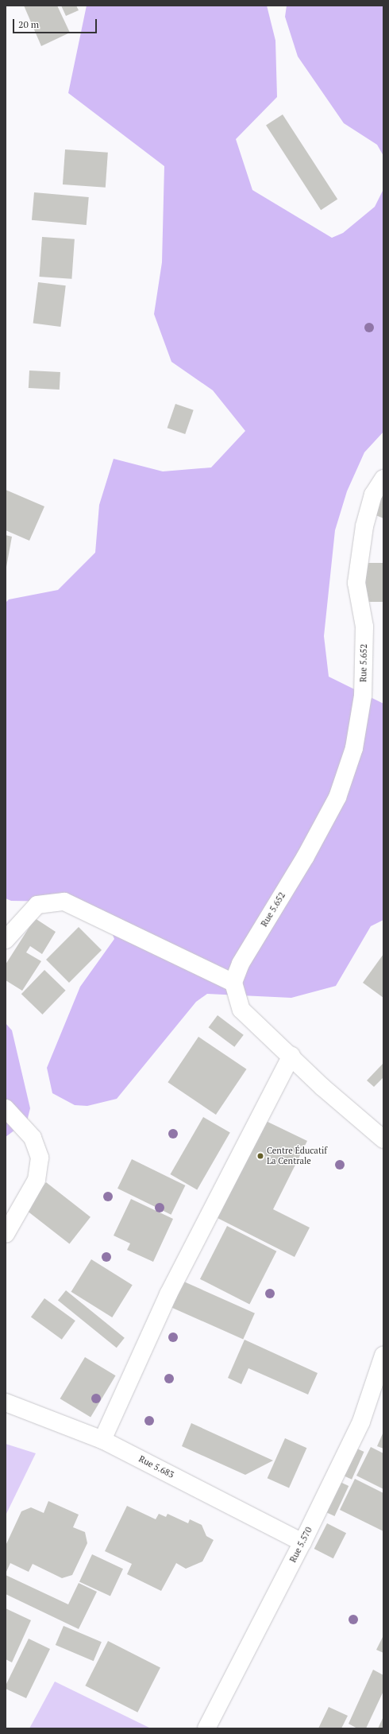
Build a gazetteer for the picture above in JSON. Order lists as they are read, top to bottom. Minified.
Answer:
{"streets":{"street":["Rue 5.652","Rue 5.683","Rue 5.570"]},"crossings":[["Rue 5.683","Rue 5.570"]],"places":["Centre Éducatif La Centrale"],"scale_bar":"20 m"}
